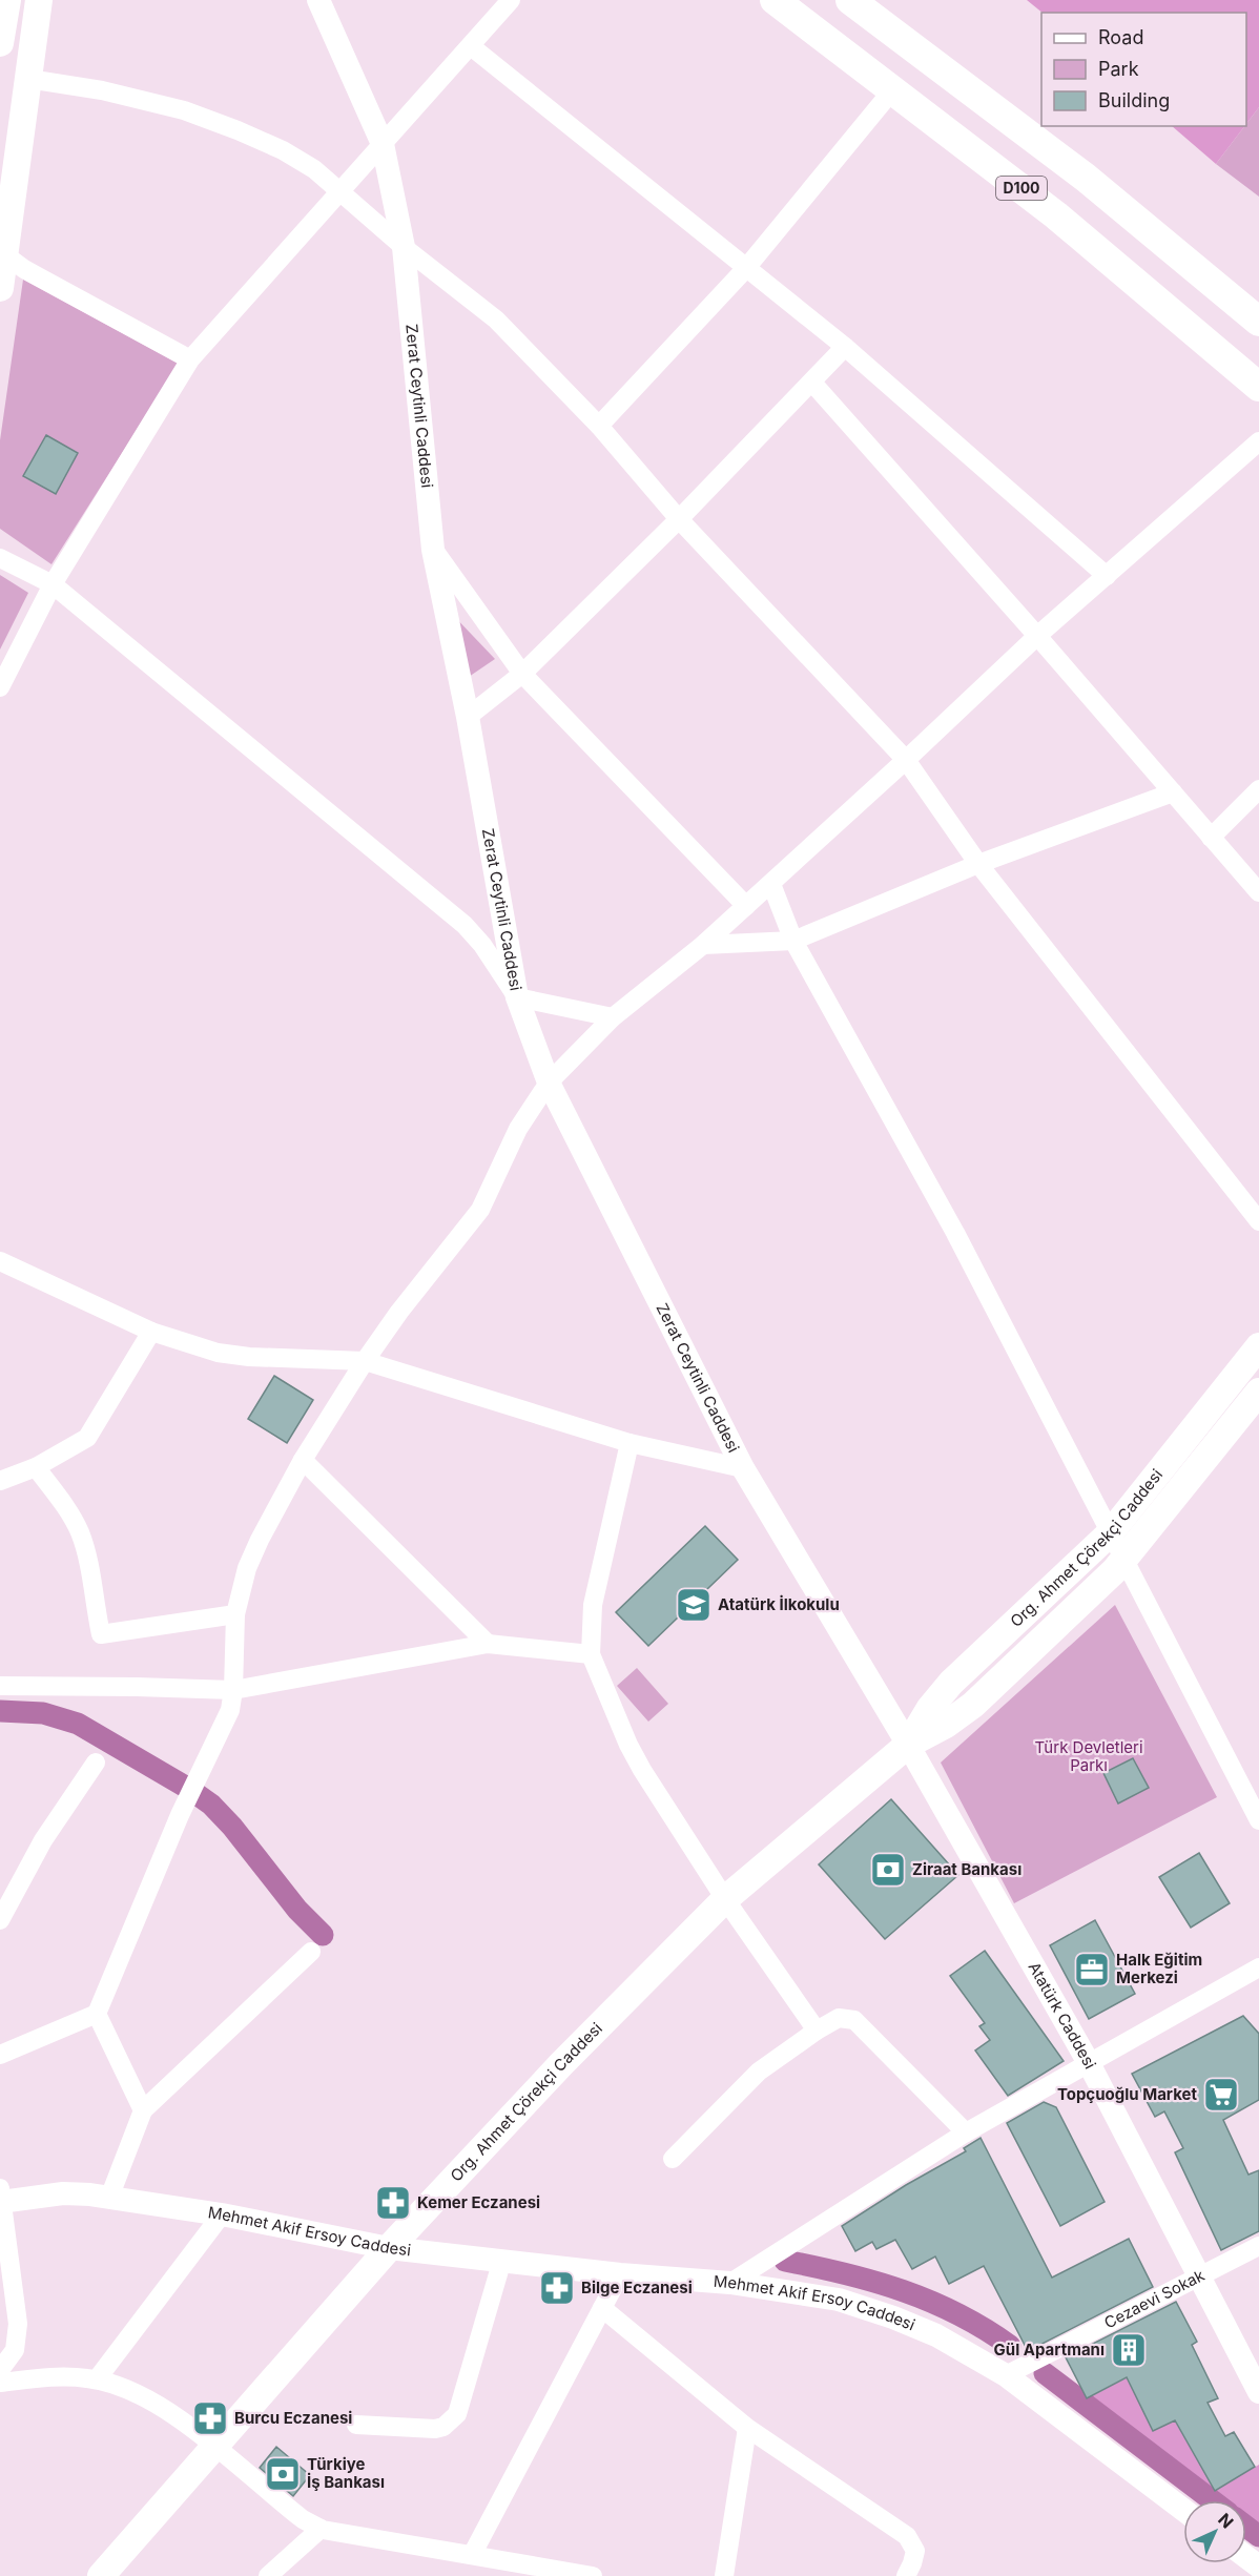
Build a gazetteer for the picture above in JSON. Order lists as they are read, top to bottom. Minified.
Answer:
{"streets":{"highway":["D100"],"main road":["Org. Ahmet Çörekçi Caddesi"],"street":["Zerat Ceytinli Caddesi","Atatürk Caddesi","Mehmet Akif Ersoy Caddesi","Cezaevi Sokak"]},"crossings":[["Zerat Ceytinli Caddesi","Org. Ahmet Çörekçi Caddesi"],["Zerat Ceytinli Caddesi","Atatürk Caddesi"],["Org. Ahmet Çörekçi Caddesi","Atatürk Caddesi"],["Org. Ahmet Çörekçi Caddesi","Mehmet Akif Ersoy Caddesi"],["Atatürk Caddesi","Cezaevi Sokak"],["Mehmet Akif Ersoy Caddesi","Cezaevi Sokak"]],"parks":["Türk Devletleri Parkı"],"places":{"school or university":["Atatürk İlkokulu"],"bank":["Ziraat Bankası","Türkiye İş Bankası"],"office":["Halk Eğitim Merkezi"],"supermarket":["Topçuoğlu Market"],"pharmacy":["Kemer Eczanesi","Bilge Eczanesi","Burcu Eczanesi"],"building":["Gül Apartmanı"]},"legend":["Road","Park","Building"],"north":"top right"}
